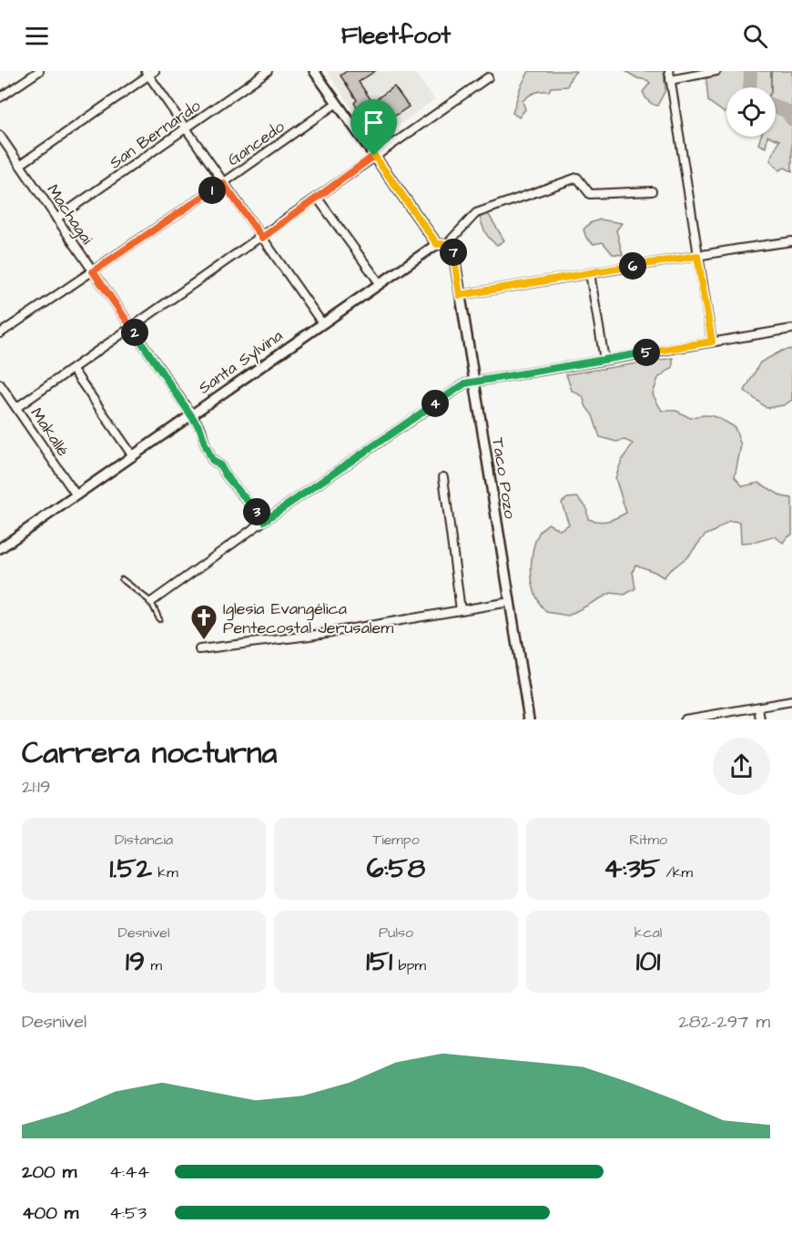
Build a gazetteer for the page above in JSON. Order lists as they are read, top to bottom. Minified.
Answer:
{"streets":{"street":["San Bernardo","Gancedo","Machagai","Santa Sylvina","Makallé","Taco Pozo"]},"crossings":[["San Bernardo","Machagai"],["Gancedo","Machagai"],["Gancedo","Taco Pozo"],["Machagai","Santa Sylvina"],["Santa Sylvina","Makallé"],["Santa Sylvina","Taco Pozo"]],"places":{"church":["Iglesia Evangélica Pentecostal Jerusalem"]},"page":{"header":"Fleetfoot","pins":["1","7","6","2","5","4","3"],"heading":["Carrera nocturna","21:19"],"stats":[["Distancia","1.52 km"],["Tiempo","6:58"],["Ritmo","4:35 /km"],["Desnivel","19 m"],["Pulso","151 bpm"],["kcal","101"]],"chart":["Desnivel","282–297 m"],"list":[{"name":"200 m","note":"4:44"},{"name":"400 m","note":"4:53"}]}}
